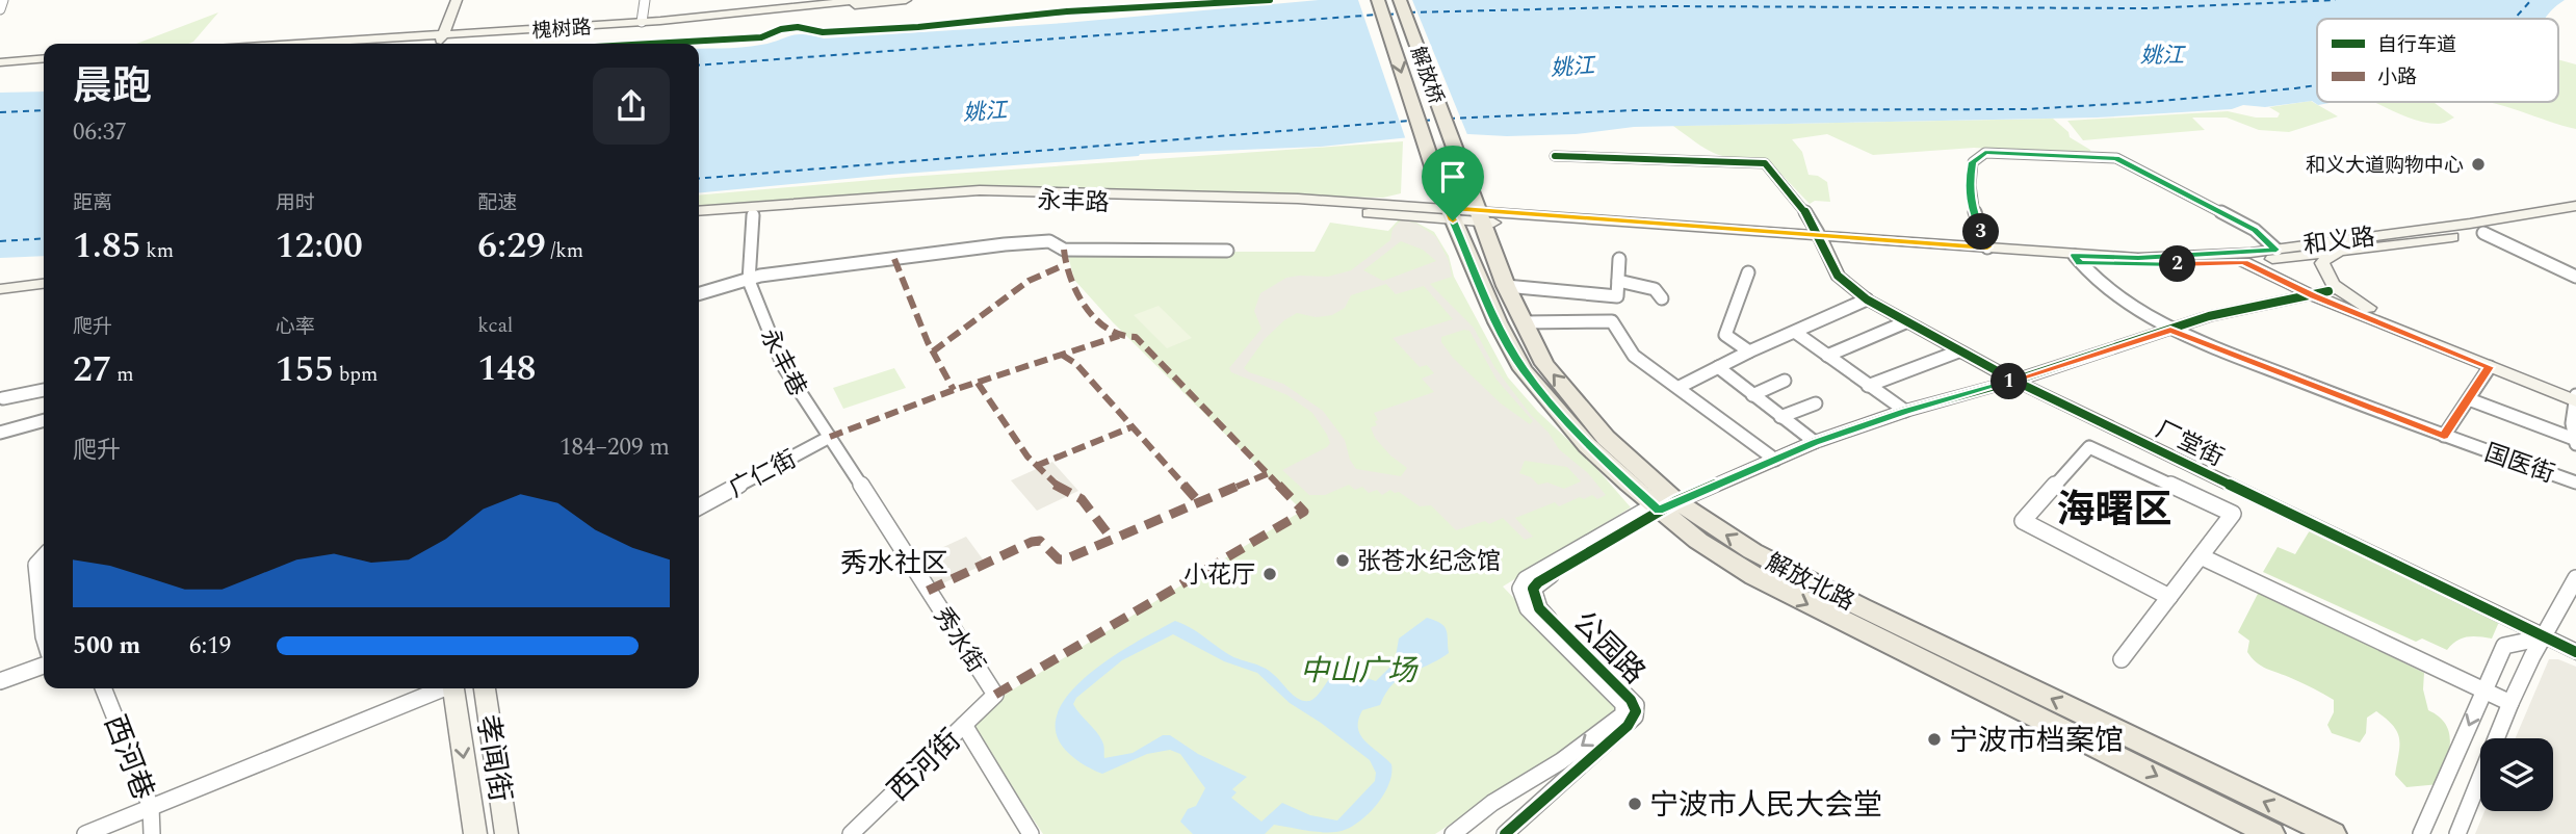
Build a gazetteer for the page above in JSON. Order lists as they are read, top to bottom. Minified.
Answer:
{"streets":{"main road":["槐树路","解放桥","永丰路","和义路","厂堂街","解放北路","孝闻街"],"street":["永丰巷","国医街","广仁街","秀水街","公园路","西河巷","西河街"]},"crossings":[["解放桥","解放北路"],["永丰路","和义路"],["永丰路","解放北路"],["和义路","厂堂街"],["和义路","国医街"],["和义路","解放北路"],["永丰巷","广仁街"],["永丰巷","秀水街"],["广仁街","秀水街"],["解放北路","公园路"],["秀水街","西河街"]],"districts":["海曙区","秀水社区"],"water":["姚江"],"parks":["中山广场"],"places":["和义大道购物中心","张苍水纪念馆","小花厅","宁波市档案馆","宁波市人民大会堂"],"legend":["自行车道","小路"],"page":{"heading":["晨跑","06:37"],"stats":[["距离","1.85 km"],["用时","12:00"],["配速","6:29 /km"],["爬升","27 m"],["心率","155 bpm"],["kcal","148"]],"pins":["3","2","1"],"chart":["爬升","184–209 m"],"list":[{"name":"500 m","note":"6:19"}]}}
